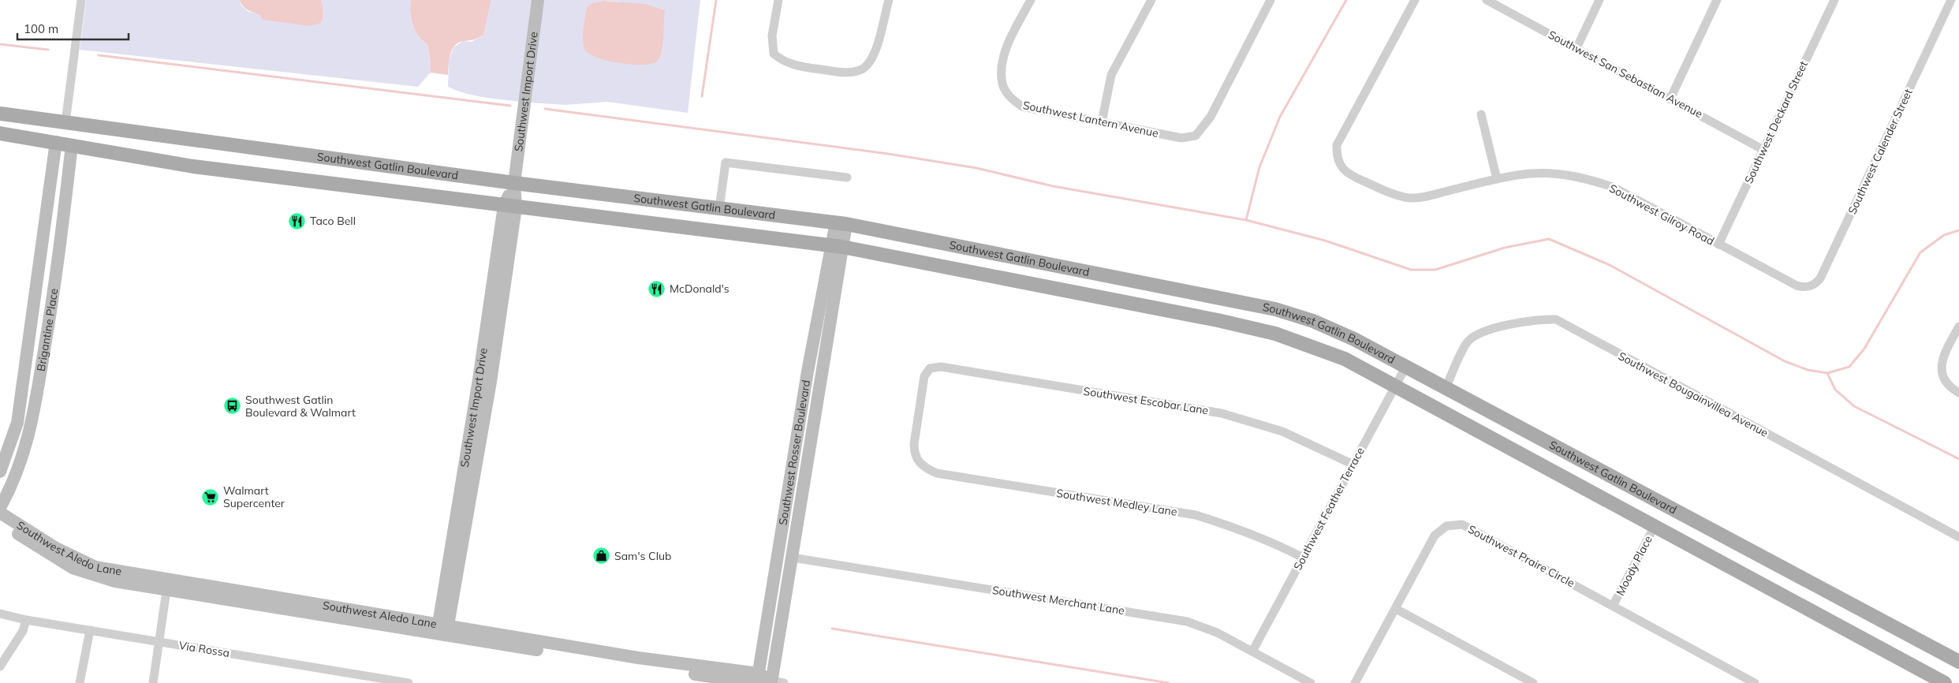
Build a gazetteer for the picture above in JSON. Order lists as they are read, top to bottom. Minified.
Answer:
{"streets":{"main road":["Southwest Gatlin Boulevard"],"street":["Southwest San Sebastian Avenue","Southwest Import Drive","Southwest Lantern Avenue","Southwest Deckard Street","Southwest Calender Street","Southwest Gilroy Road","Brigantine Place","Southwest Bougainvillea Avenue","Southwest Escobar Lane","Southwest Rosser Boulevard","Southwest Medley Lane","Southwest Feather Terrace","Southwest Aledo Lane","Southwest Praire Circle","Moody Place","Southwest Merchant Lane","Via Rossa"]},"crossings":[["Southwest San Sebastian Avenue","Southwest Deckard Street"],["Southwest Import Drive","Southwest Gatlin Boulevard"],["Southwest Import Drive","Southwest Aledo Lane"],["Southwest Deckard Street","Southwest Gilroy Road"],["Southwest Calender Street","Southwest Gilroy Road"],["Southwest Gatlin Boulevard","Brigantine Place"],["Southwest Gatlin Boulevard","Southwest Bougainvillea Avenue"],["Southwest Gatlin Boulevard","Southwest Rosser Boulevard"],["Southwest Gatlin Boulevard","Southwest Feather Terrace"],["Southwest Gatlin Boulevard","Moody Place"],["Southwest Escobar Lane","Southwest Medley Lane"],["Southwest Escobar Lane","Southwest Feather Terrace"],["Southwest Rosser Boulevard","Southwest Aledo Lane"],["Southwest Rosser Boulevard","Southwest Merchant Lane"],["Southwest Medley Lane","Southwest Feather Terrace"],["Southwest Feather Terrace","Southwest Merchant Lane"],["Southwest Praire Circle","Moody Place"]],"places":{"restaurant":["Taco Bell","McDonald's"],"bus stop":["Southwest Gatlin Boulevard & Walmart"],"supermarket":["Walmart Supercenter"],"shop":["Sam's Club"]},"scale_bar":"100 m"}
